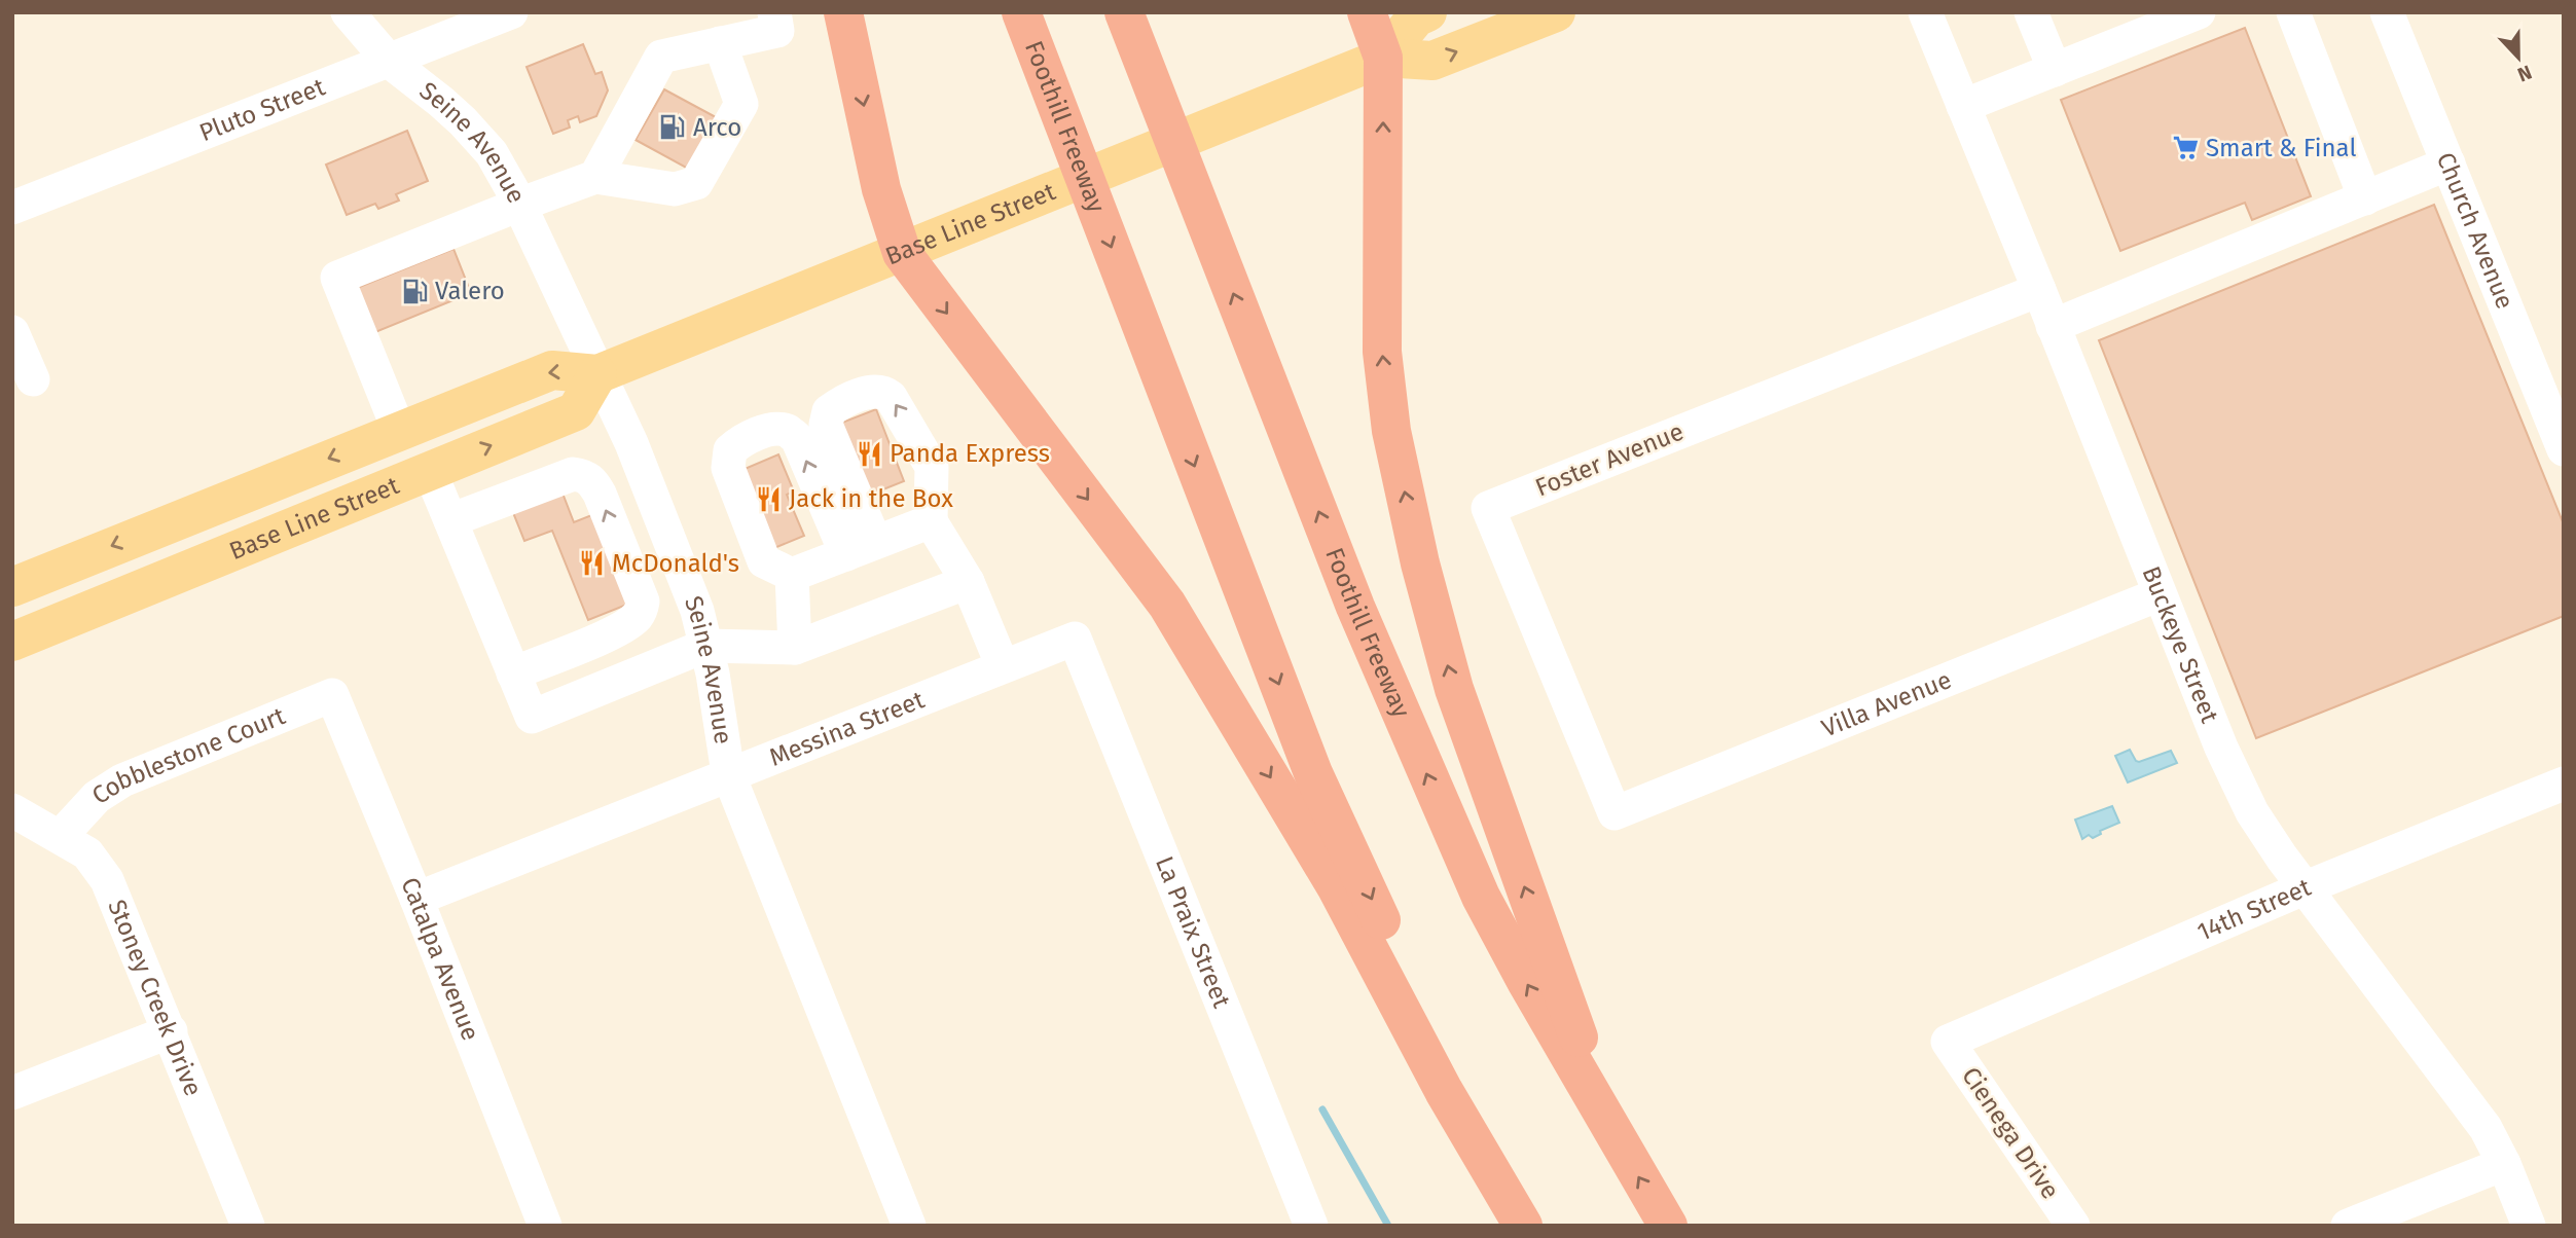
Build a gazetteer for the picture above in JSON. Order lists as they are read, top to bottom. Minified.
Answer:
{"streets":{"highway":["Foothill Freeway"],"main road":["Base Line Street"],"street":["Pluto Street","Seine Avenue","Church Avenue","Foster Avenue","Buckeye Street","Villa Avenue","Messina Street","Cobblestone Court","14th Street","La Praix Street","Catalpa Avenue","Stoney Creek Drive","Cienega Drive"]},"crossings":[["Pluto Street","Seine Avenue"],["Seine Avenue","Base Line Street"],["Seine Avenue","Messina Street"],["Foster Avenue","Buckeye Street"],["Foster Avenue","Villa Avenue"],["Buckeye Street","Villa Avenue"],["Buckeye Street","14th Street"],["Messina Street","La Praix Street"],["Messina Street","Catalpa Avenue"],["Cobblestone Court","Catalpa Avenue"],["Cobblestone Court","Stoney Creek Drive"],["14th Street","Cienega Drive"]],"places":{"fuel station":["Arco","Valero"],"supermarket":["Smart & Final"],"restaurant":["Panda Express","Jack in the Box","McDonald's"]},"north":"bottom"}
